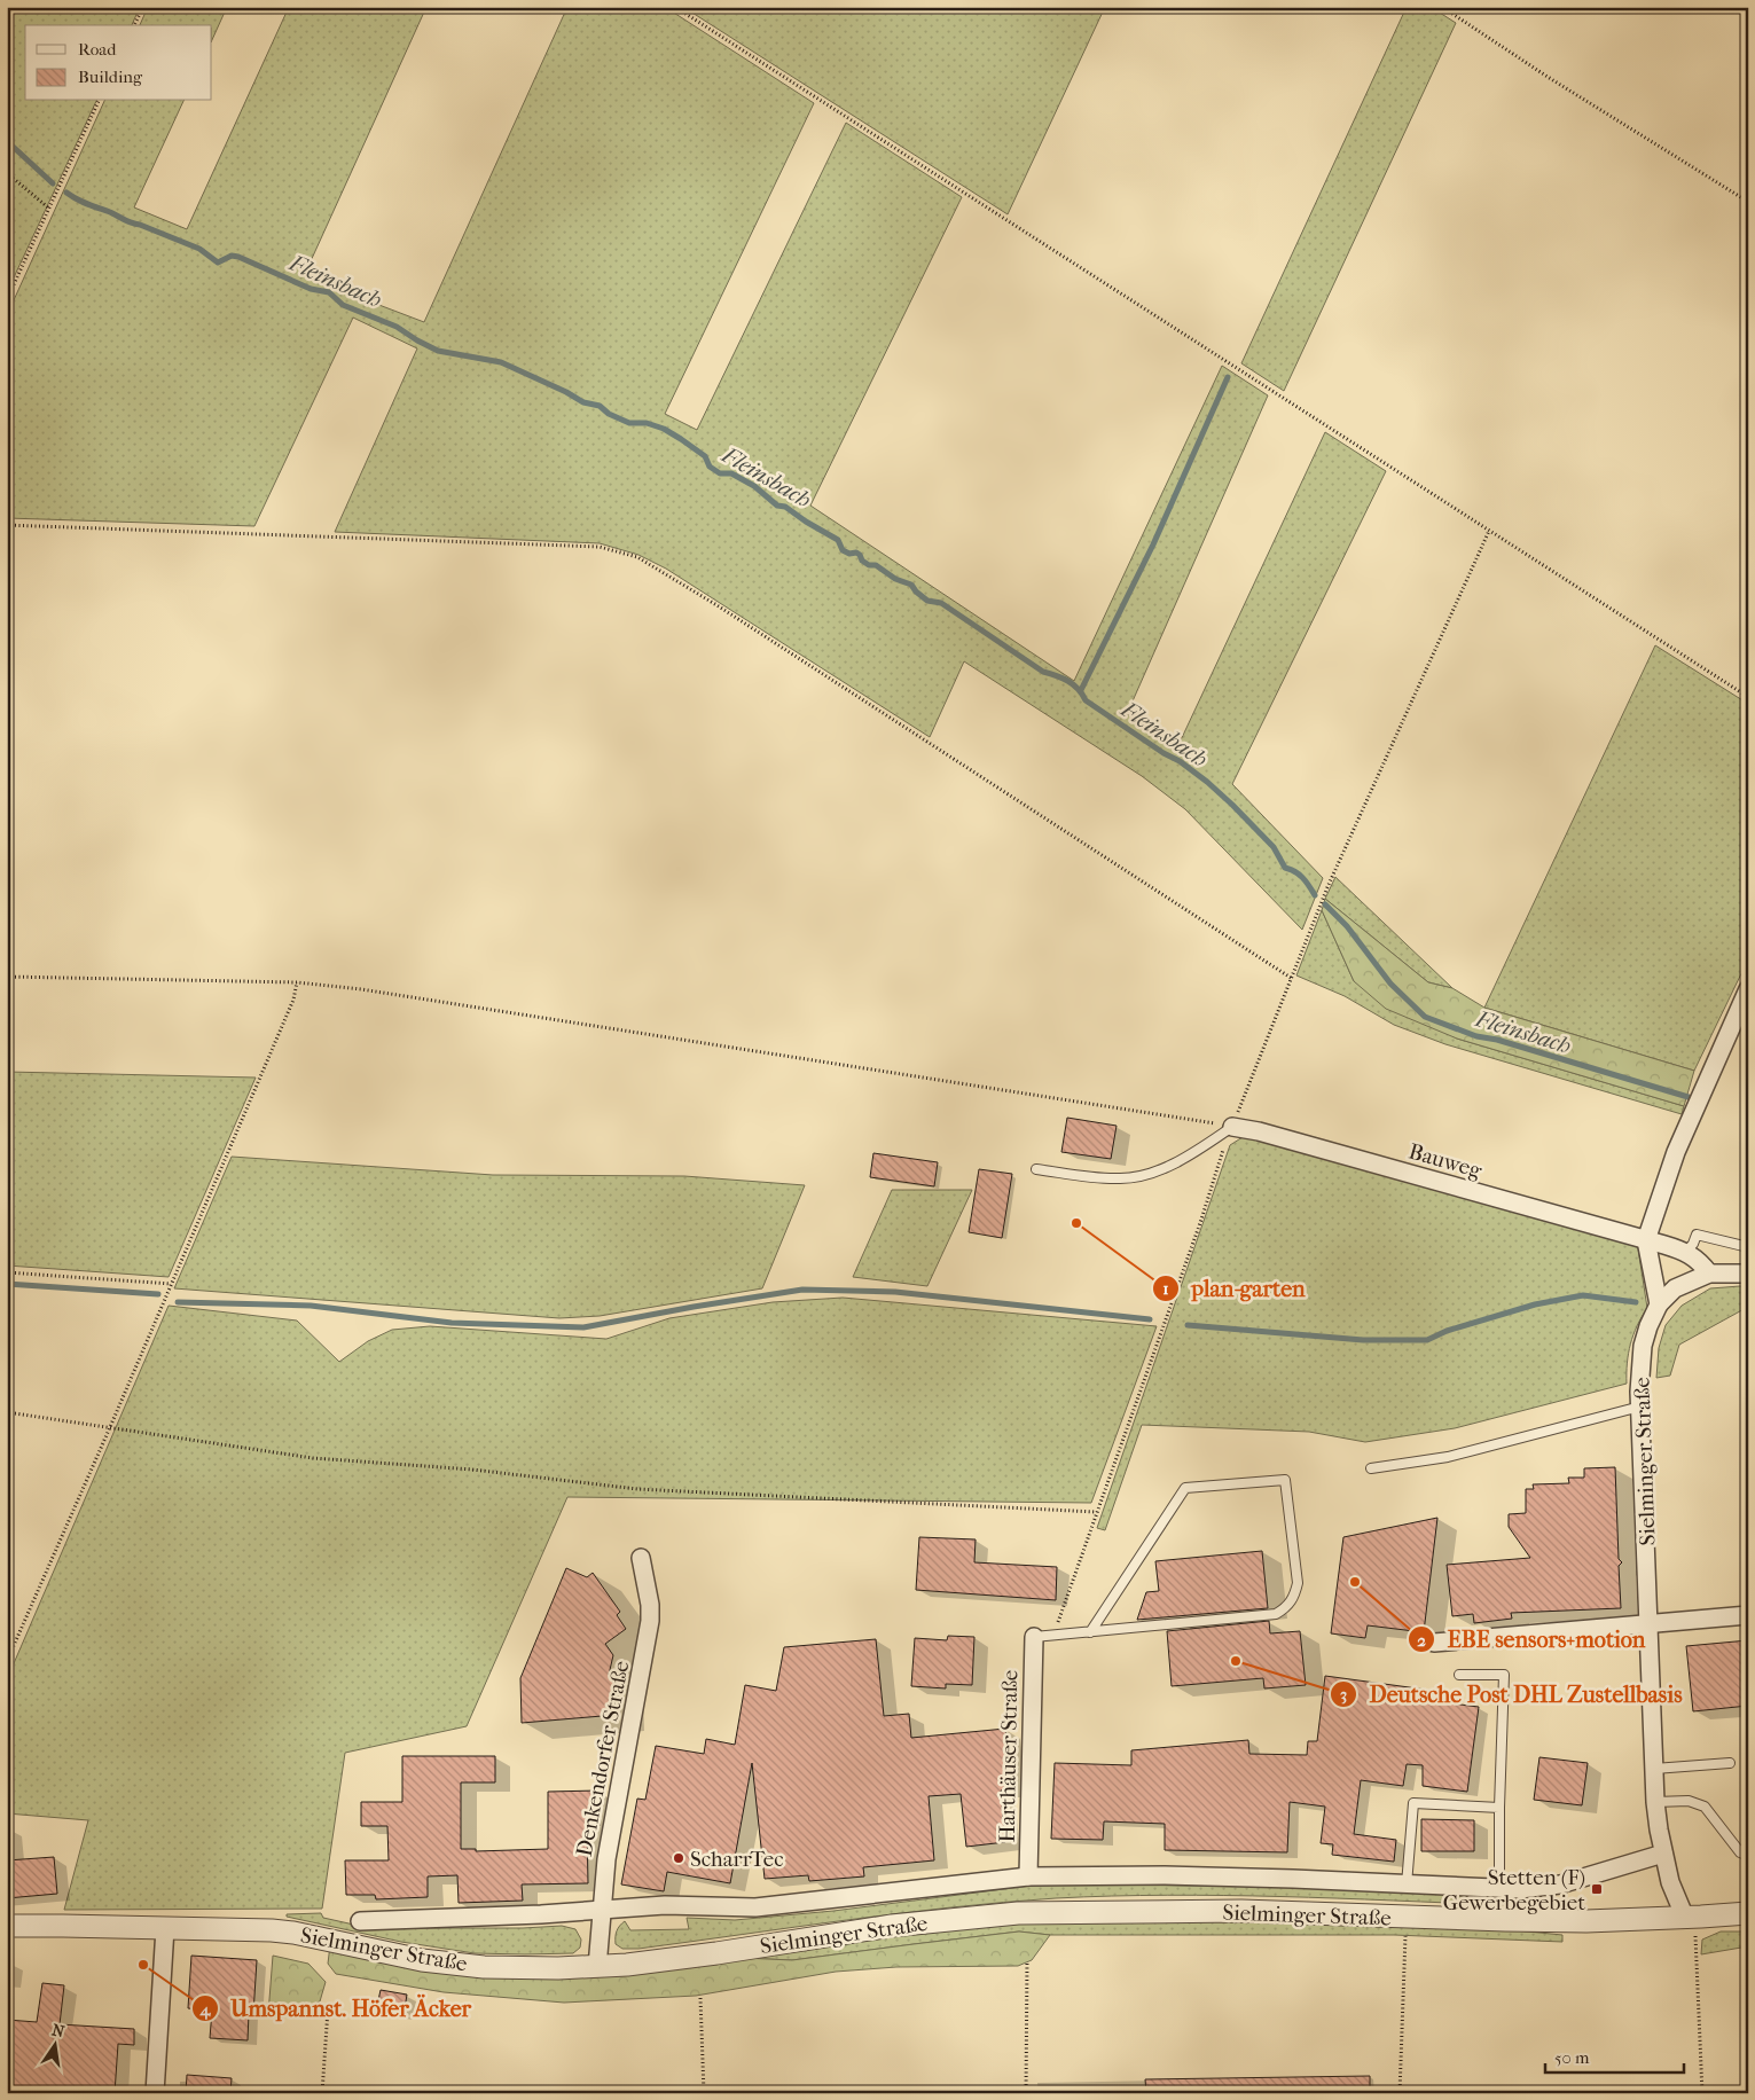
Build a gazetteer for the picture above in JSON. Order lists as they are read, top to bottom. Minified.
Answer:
{"streets":{"street":["Bauweg","Sielminger Straße","Harthäuser Straße","Denkendorfer Straße"]},"crossings":[["Sielminger Straße","Harthäuser Straße"],["Sielminger Straße","Denkendorfer Straße"]],"water":["Fleinsbach"],"places":{"other":["plan-garten","EBE sensors+motion","Deutsche Post DHL Zustellbasis","ScharrTec","Umspannst. Höfer Äcker"],"transit":["Stetten (F) Gewerbegebiet"]},"legend":["Road","Building"],"scale_bar":"50 m","north":"top"}
